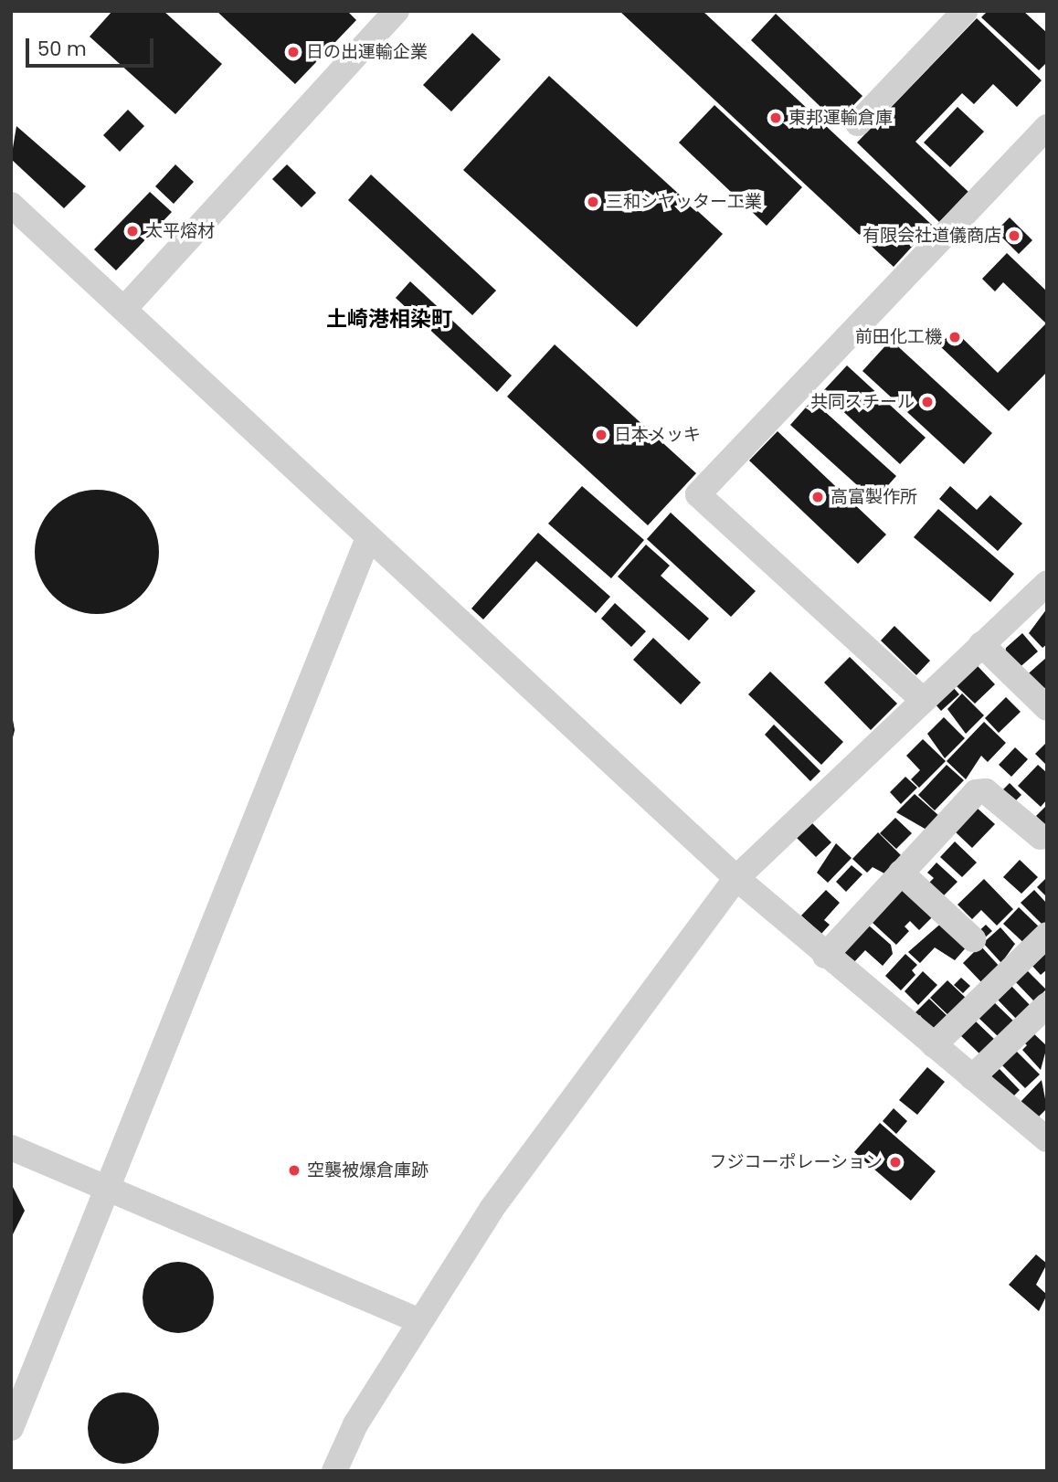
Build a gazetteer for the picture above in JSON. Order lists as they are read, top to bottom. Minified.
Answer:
{"districts":["土崎港相染町"],"places":["日の出運輸企業","東邦運輸倉庫","三和シヤッター工業","太平熔材","有限会社道儀商店","前田化工機","共同スチール","日本メッキ","高富製作所","フジコーポレーション","空襲被爆倉庫跡"],"scale_bar":"50 m"}
